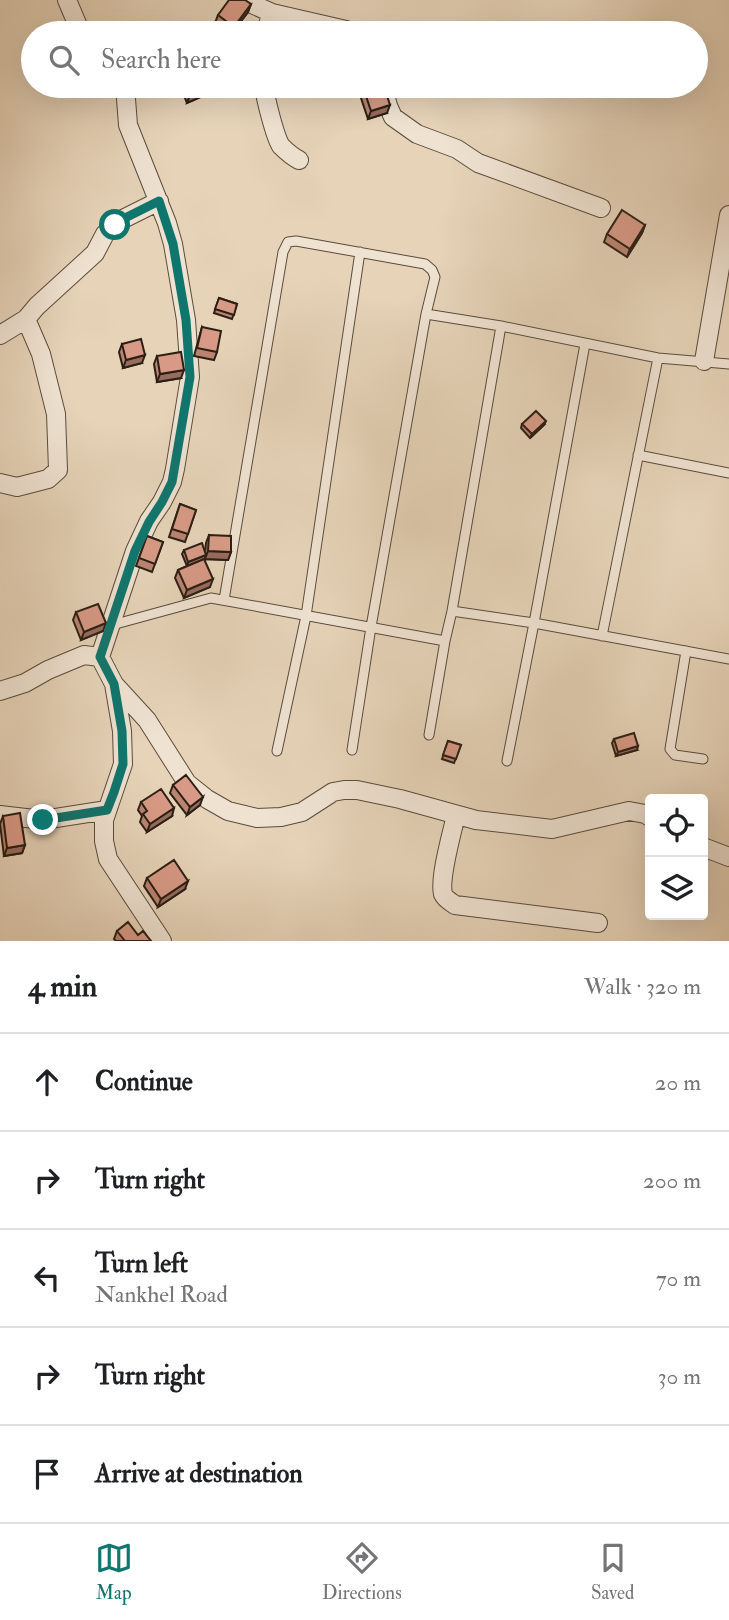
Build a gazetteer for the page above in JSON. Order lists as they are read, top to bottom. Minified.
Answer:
{"page":{"search":"Search here","heading":["4 min","Walk · 320 m"],"list":[["Continue","20 m"],["Turn right","200 m"],["Turn left","Nankhel Road","70 m"],["Turn right","30 m"],"Arrive at destination"],"nav":["Map","Directions","Saved"]}}
